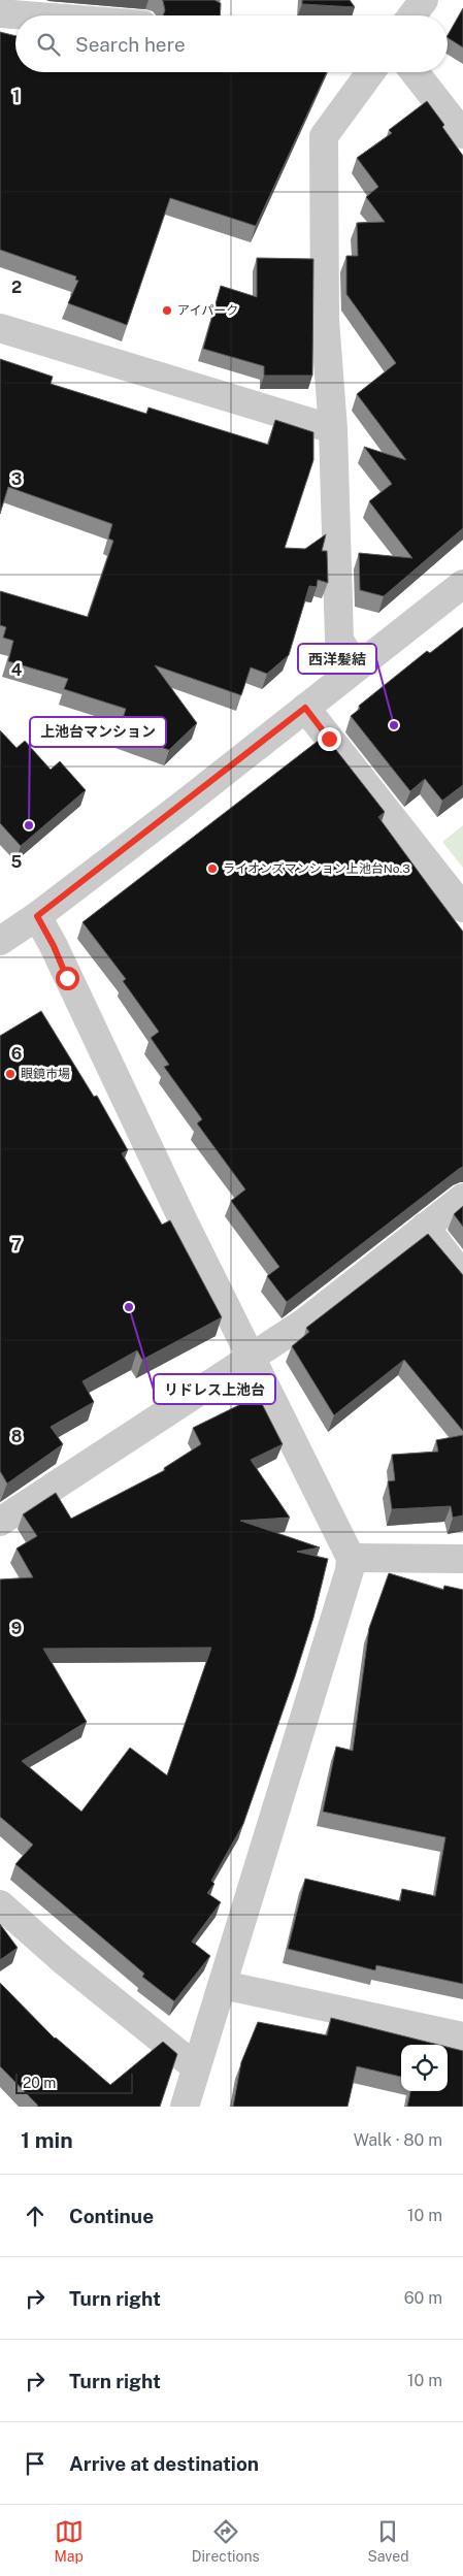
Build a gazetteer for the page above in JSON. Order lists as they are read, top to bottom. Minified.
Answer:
{"places":["アイパーク","西洋髪結","上池台マンション","ライオンズマンション上池台No.3","眼鏡市場","リドレス上池台"],"scale_bar":"20 m","page":{"search":"Search here","scale":"20 m","heading":["1 min","Walk · 80 m"],"list":[["Continue","10 m"],["Turn right","60 m"],["Turn right","10 m"],"Arrive at destination"],"nav":["Map","Directions","Saved"]},"grid":{"rows":["1","2","3","4","5","6","7","8","9"]}}
